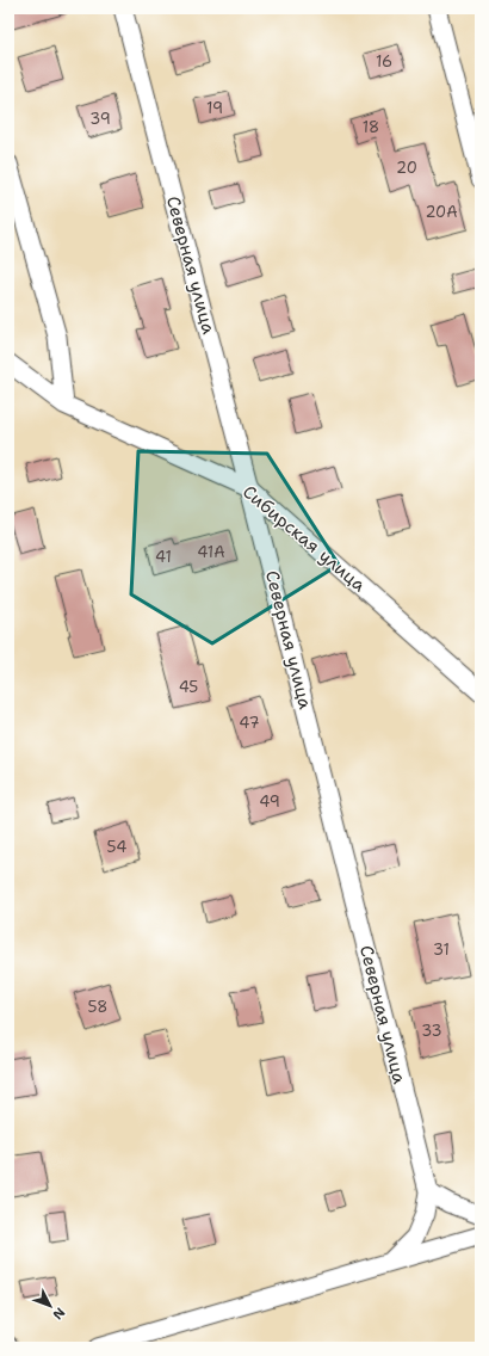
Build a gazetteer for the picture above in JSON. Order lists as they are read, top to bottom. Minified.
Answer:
{"streets":{"street":["Северная улица","Сибирская улица"]},"crossings":[["Северная улица","Сибирская улица"]],"house_numbers":["16","19","39","18","20","20А","41А","41","45","47","49","54","31","58","33"],"north":"bottom right"}
